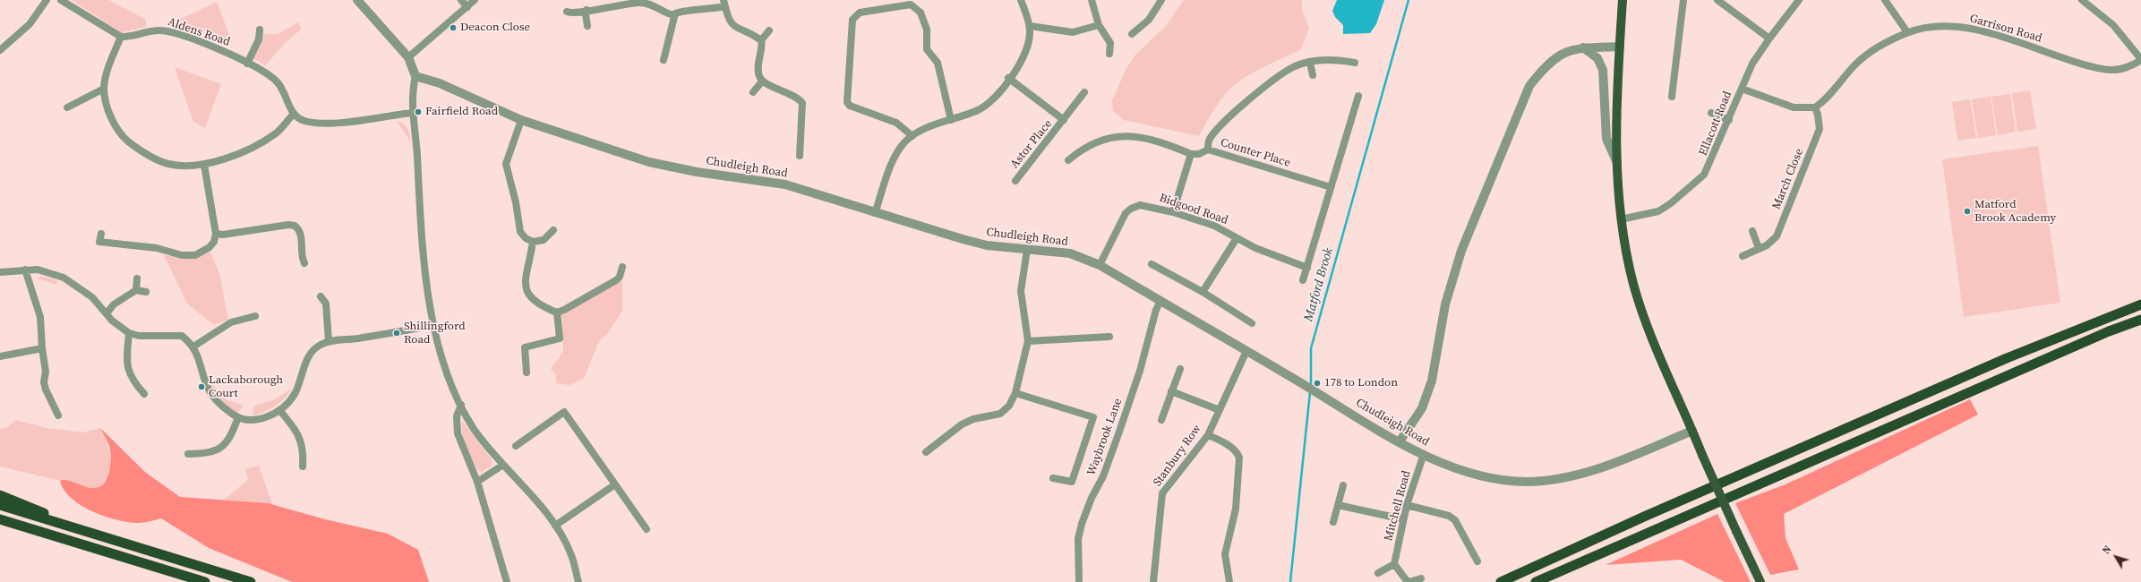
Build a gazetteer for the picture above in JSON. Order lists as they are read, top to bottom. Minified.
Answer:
{"streets":{"street":["Garrison Road","Aldens Road","Ellacott Road","Astor Place","Counter Place","Chudleigh Road","March Close","Bidgood Road","Waybrook Lane","Stanbury Row","Mitchell Road"]},"crossings":[["Garrison Road","March Close"],["Chudleigh Road","Bidgood Road"],["Chudleigh Road","Waybrook Lane"],["Chudleigh Road","Stanbury Row"],["Chudleigh Road","Mitchell Road"]],"water":["Matford Brook"],"places":["Deacon Close","Fairfield Road","Matford Brook Academy","Shillingford Road","178 to London","Lackaborough Court"],"north":"top left"}
